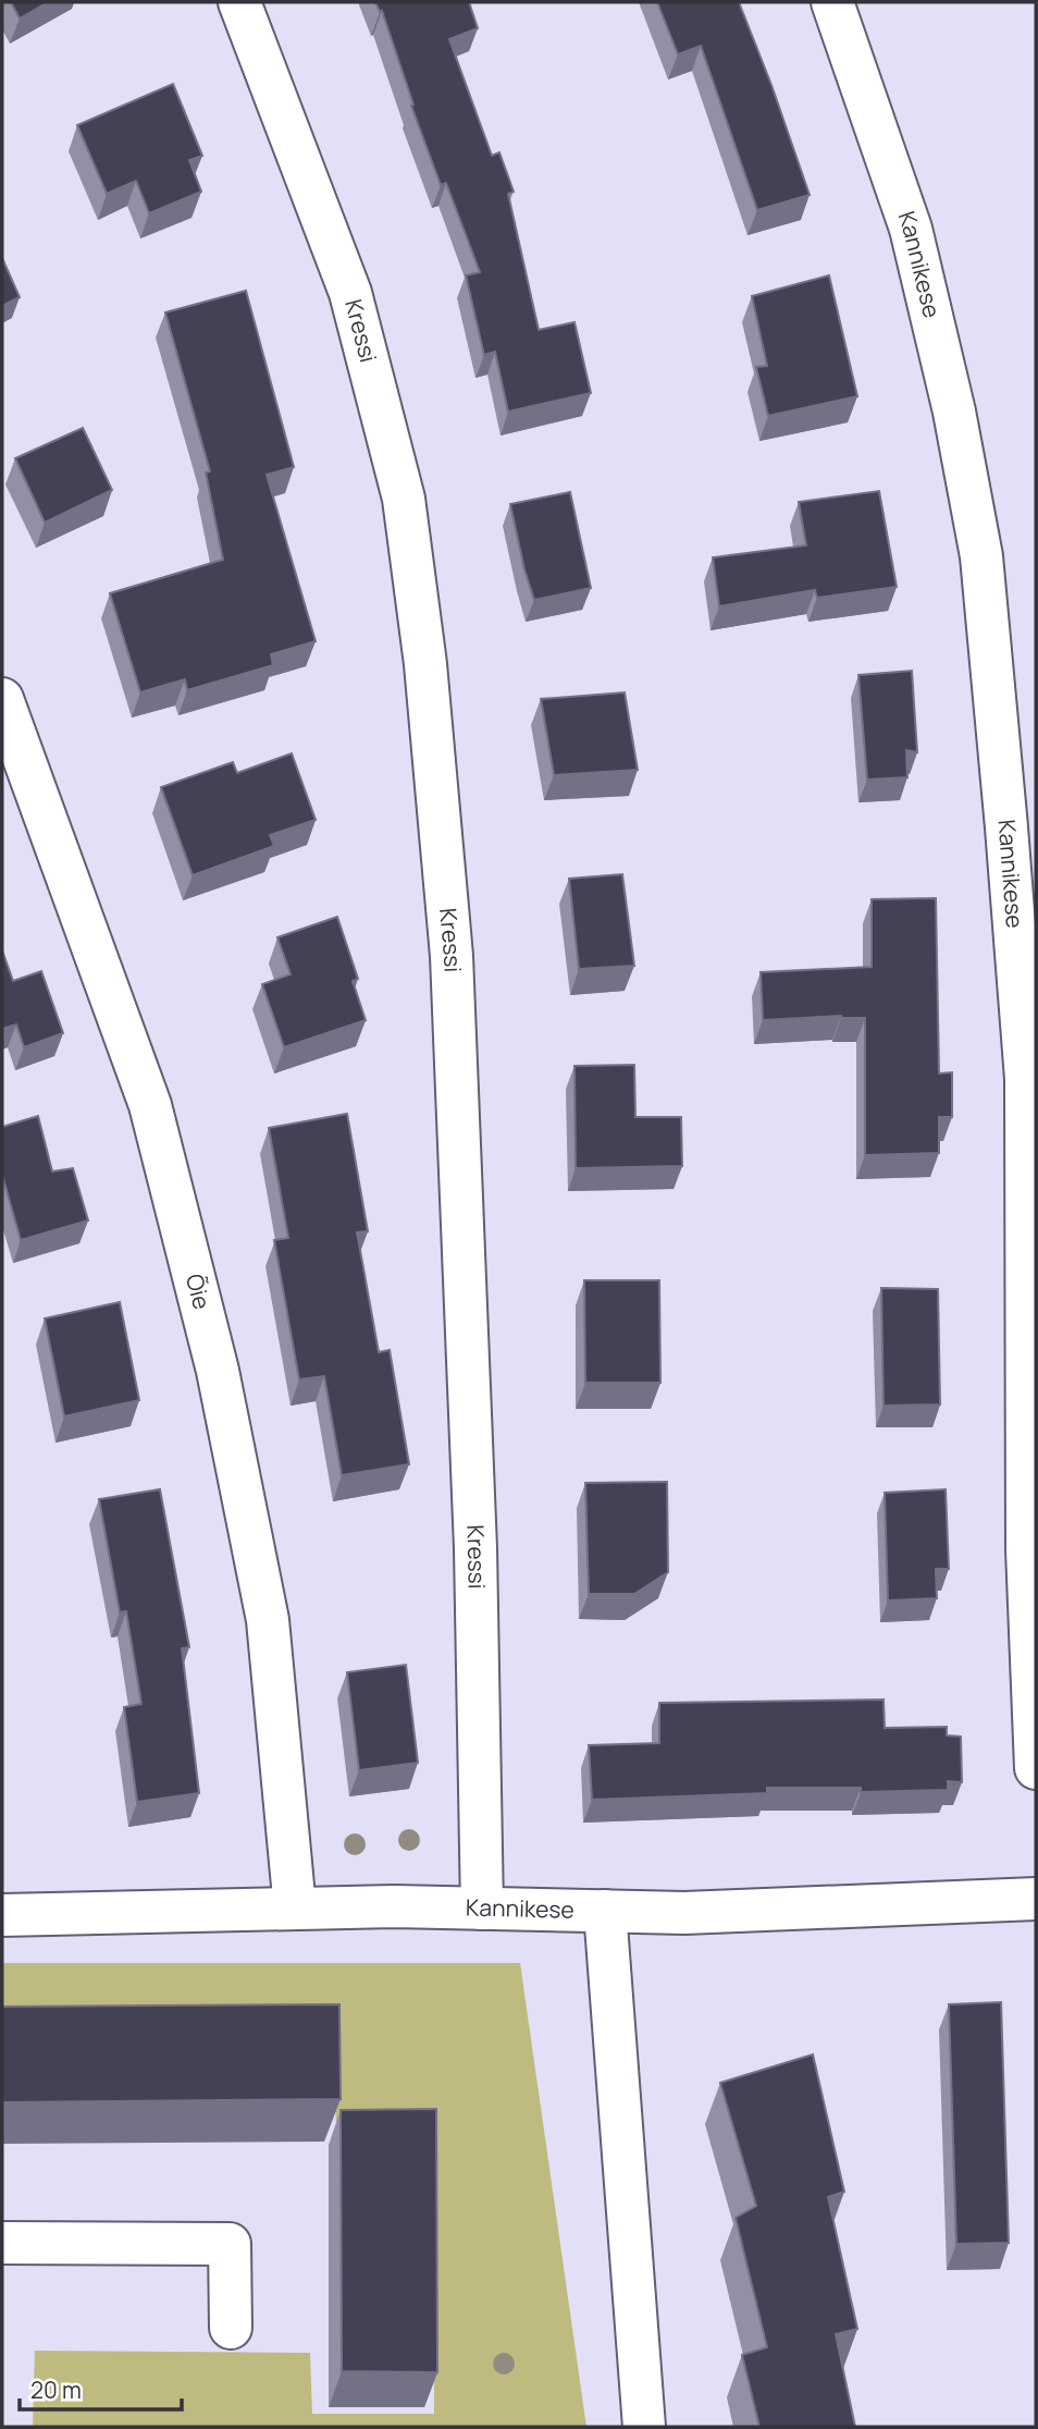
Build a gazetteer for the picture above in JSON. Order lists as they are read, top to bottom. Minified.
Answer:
{"streets":{"street":["Kannikese","Kressi","Õie"]},"crossings":[["Kannikese","Kressi"],["Kannikese","Õie"]],"scale_bar":"20 m"}
